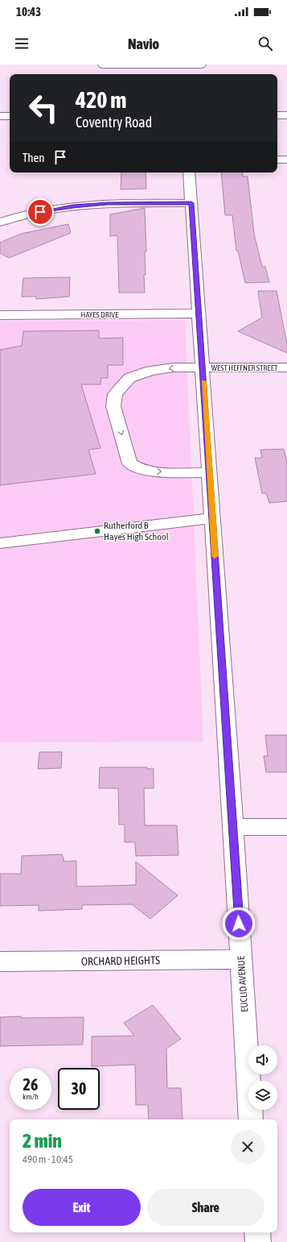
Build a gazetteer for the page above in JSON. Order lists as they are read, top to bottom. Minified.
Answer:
{"streets":{"street":["HAYES DRIVE","WEST HEFFNER STREET","ORCHARD HEIGHTS","EUCLID AVENUE"]},"crossings":[["HAYES DRIVE","EUCLID AVENUE"],["WEST HEFFNER STREET","EUCLID AVENUE"],["ORCHARD HEIGHTS","EUCLID AVENUE"]],"places":["Rutherford B Hayes High School"],"page":{"status":"10:43","header":"Navio","turn":["420 m","Coventry Road"],"then":"Then","speed":"26 km/h","limit":"30","heading":["2 min","490 m · 10:45"],"buttons":["Exit","Share"]}}
